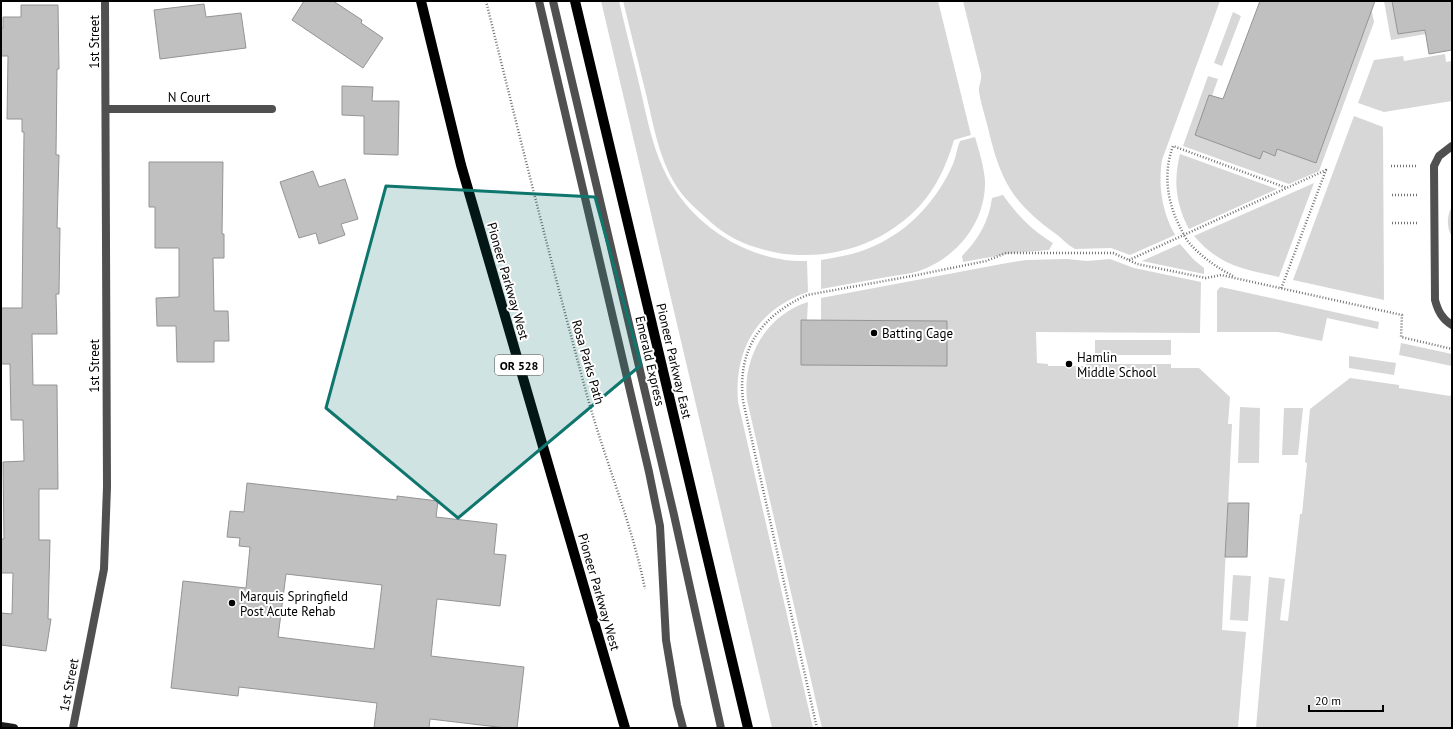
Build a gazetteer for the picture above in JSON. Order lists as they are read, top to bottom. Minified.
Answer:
{"streets":{"main road":["Pioneer Parkway West","Pioneer Parkway East","OR 528"],"street":["1st Street","N Court","Emerald Express"],"path":["Rosa Parks Path"]},"crossings":[["1st Street","N Court"]],"places":["Batting Cage","Hamlin Middle School","Marquis Springfield Post Acute Rehab"],"scale_bar":"20 m"}
